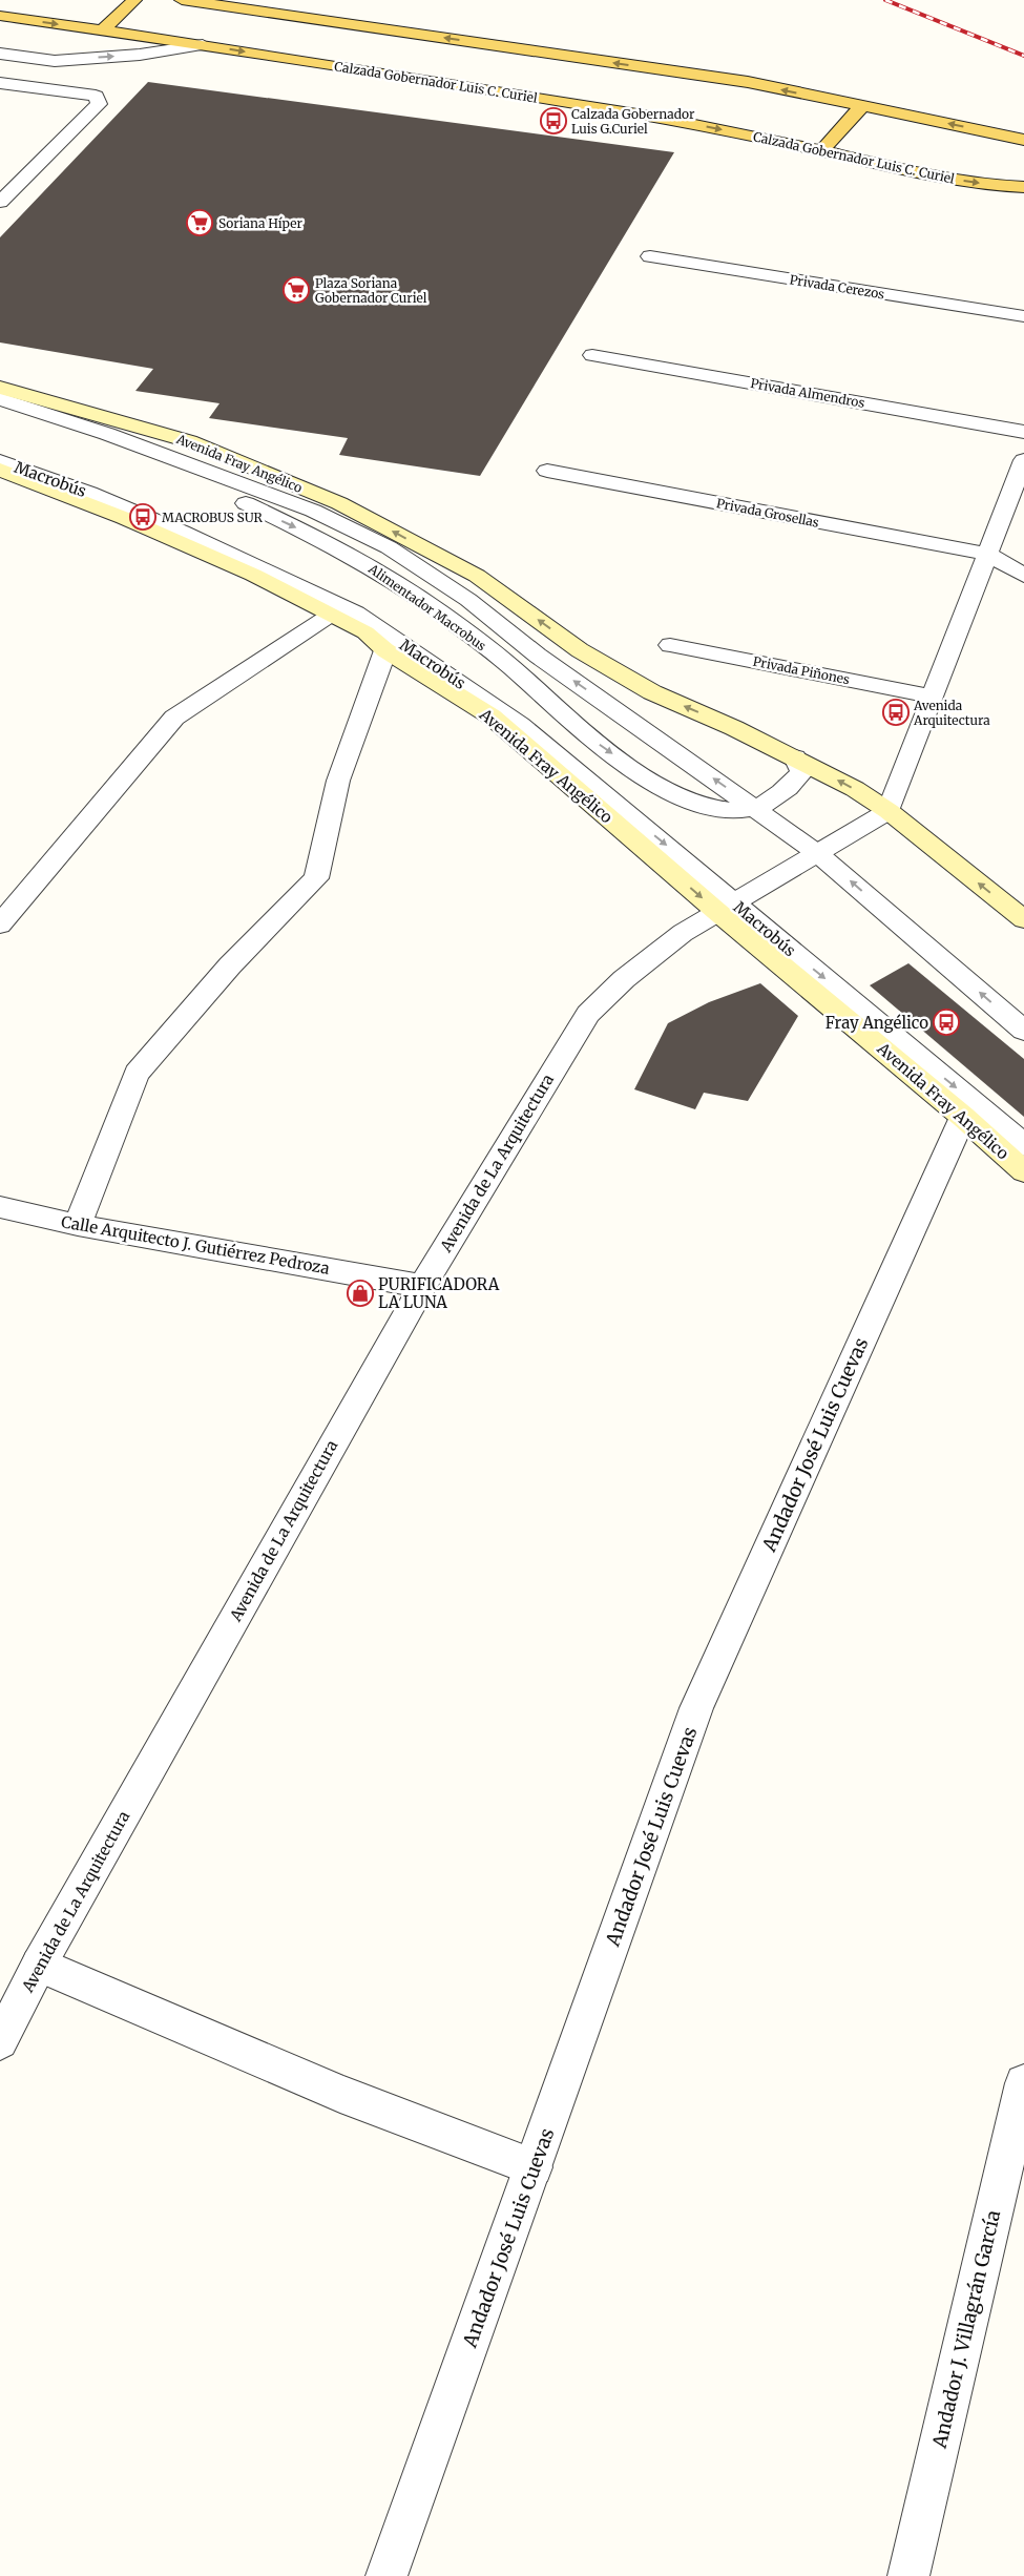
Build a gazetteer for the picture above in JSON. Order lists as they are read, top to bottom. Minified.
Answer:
{"streets":{"main road":["Calzada Gobernador Luis C. Curiel"],"street":["Privada Cerezos","Privada Almendros","Avenida Fray Angélico","Macrobús","Privada Grosellas","Alimentador Macrobus","Privada Piñones","Avenida de La Arquitectura","Calle Arquitecto J. Gutiérrez Pedroza","Andador José Luis Cuevas","Andador J. Villagrán García"]},"crossings":[["Avenida Fray Angélico","Macrobús"],["Avenida Fray Angélico","Alimentador Macrobus"],["Avenida Fray Angélico","Avenida de La Arquitectura"],["Avenida Fray Angélico","Andador José Luis Cuevas"],["Macrobús","Avenida de La Arquitectura"],["Avenida de La Arquitectura","Calle Arquitecto J. Gutiérrez Pedroza"]],"places":{"bus stop":["Calzada Gobernador Luis G.Curiel","MACROBUS SUR","Avenida Arquitectura","Fray Angélico"],"supermarket":["Soriana Híper","Plaza Soriana Gobernador Curiel"],"shop":["PURIFICADORA LA LUNA"]}}
